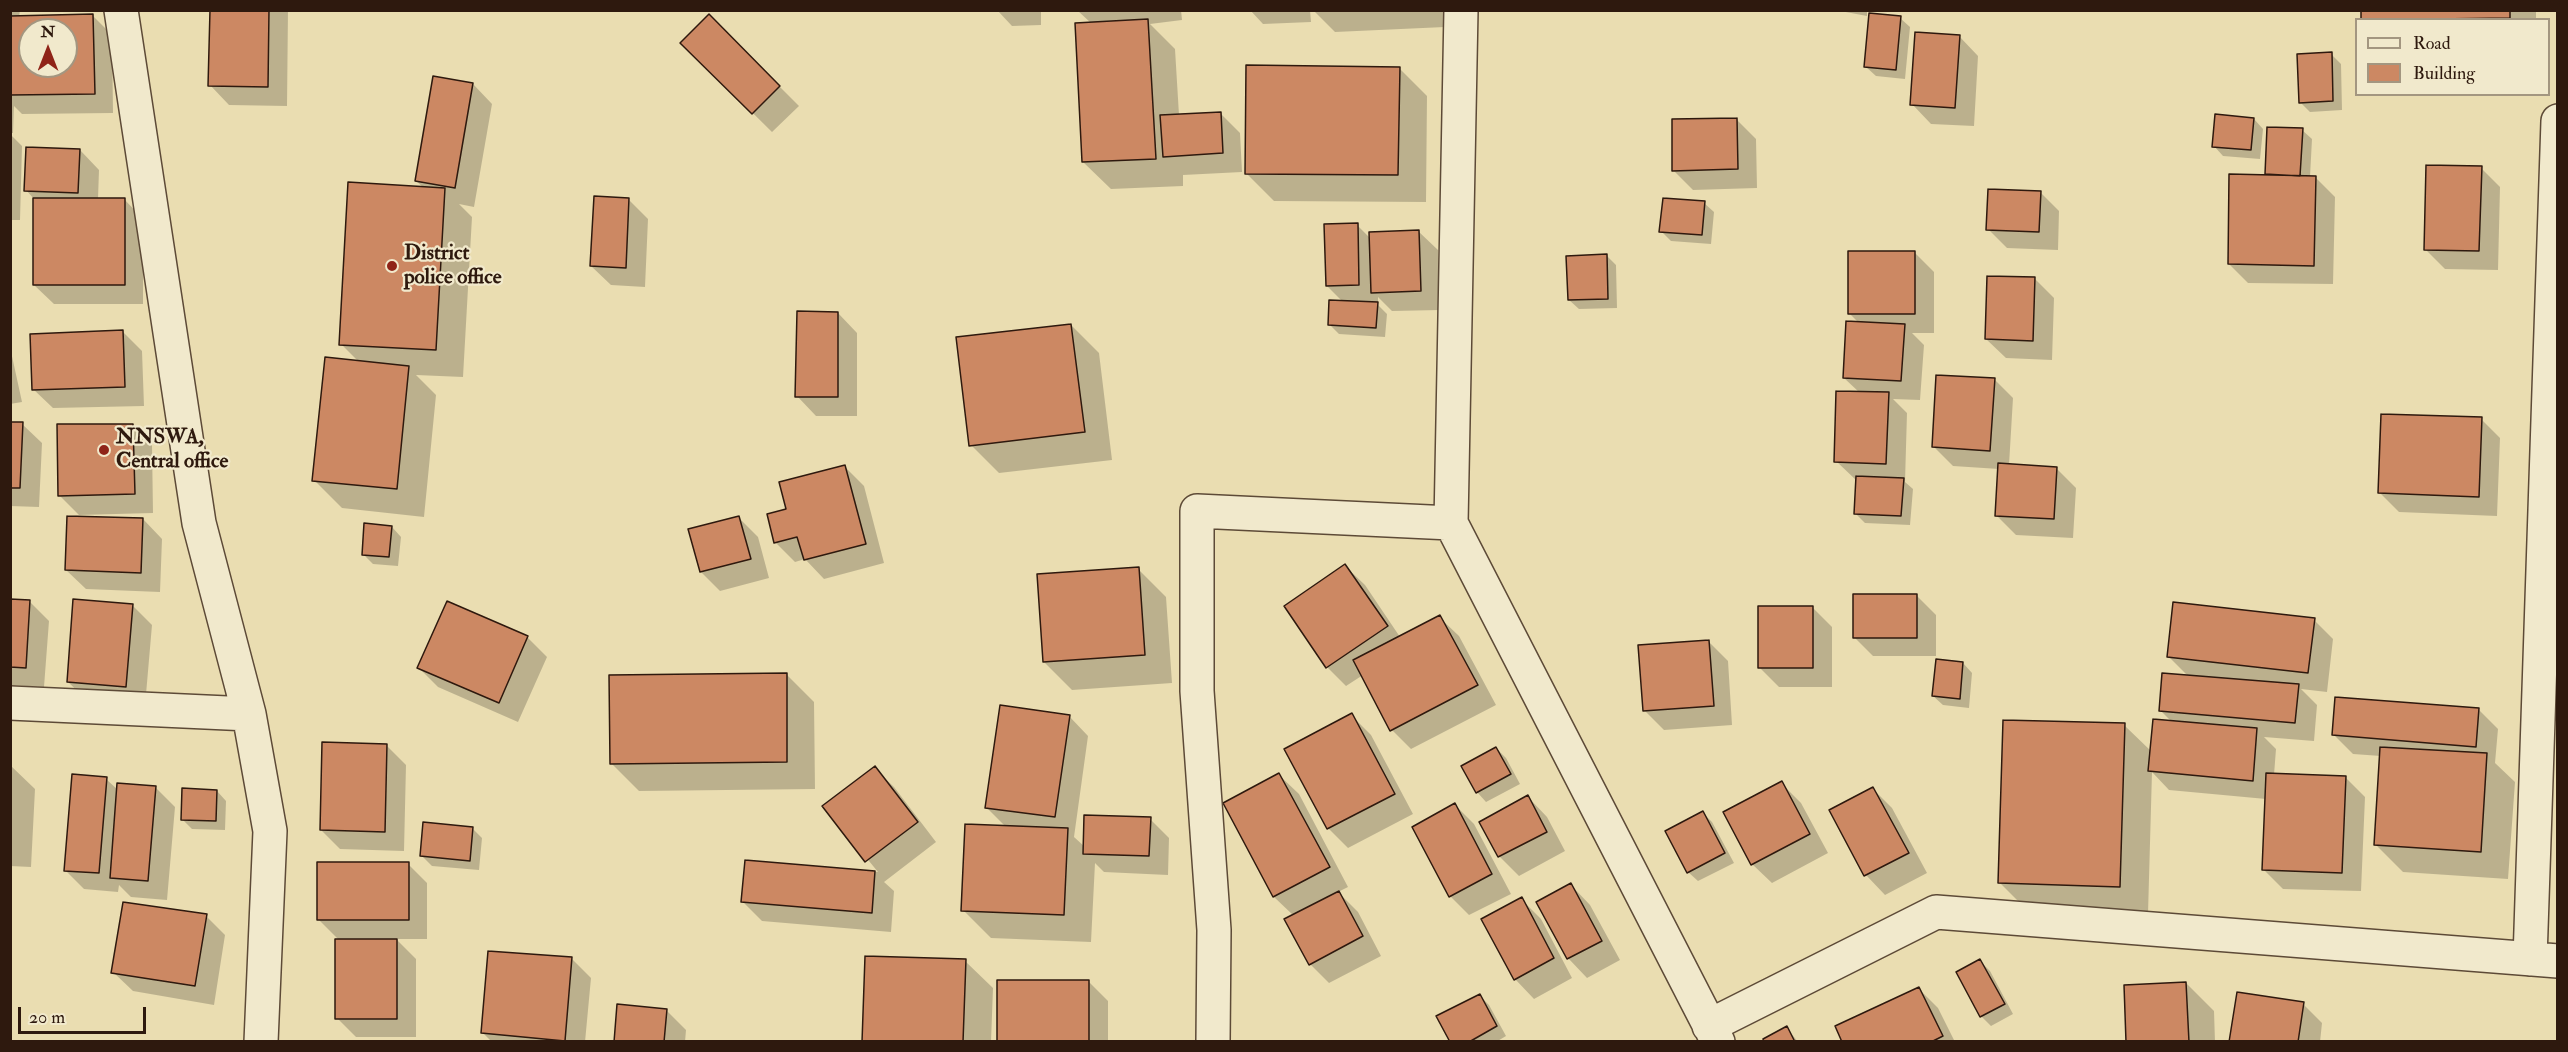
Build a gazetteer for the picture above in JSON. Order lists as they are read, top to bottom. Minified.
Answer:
{"places":["District police office","NNSWA, Central office"],"legend":["Road","Building"],"scale_bar":"20 m","north":"top"}
